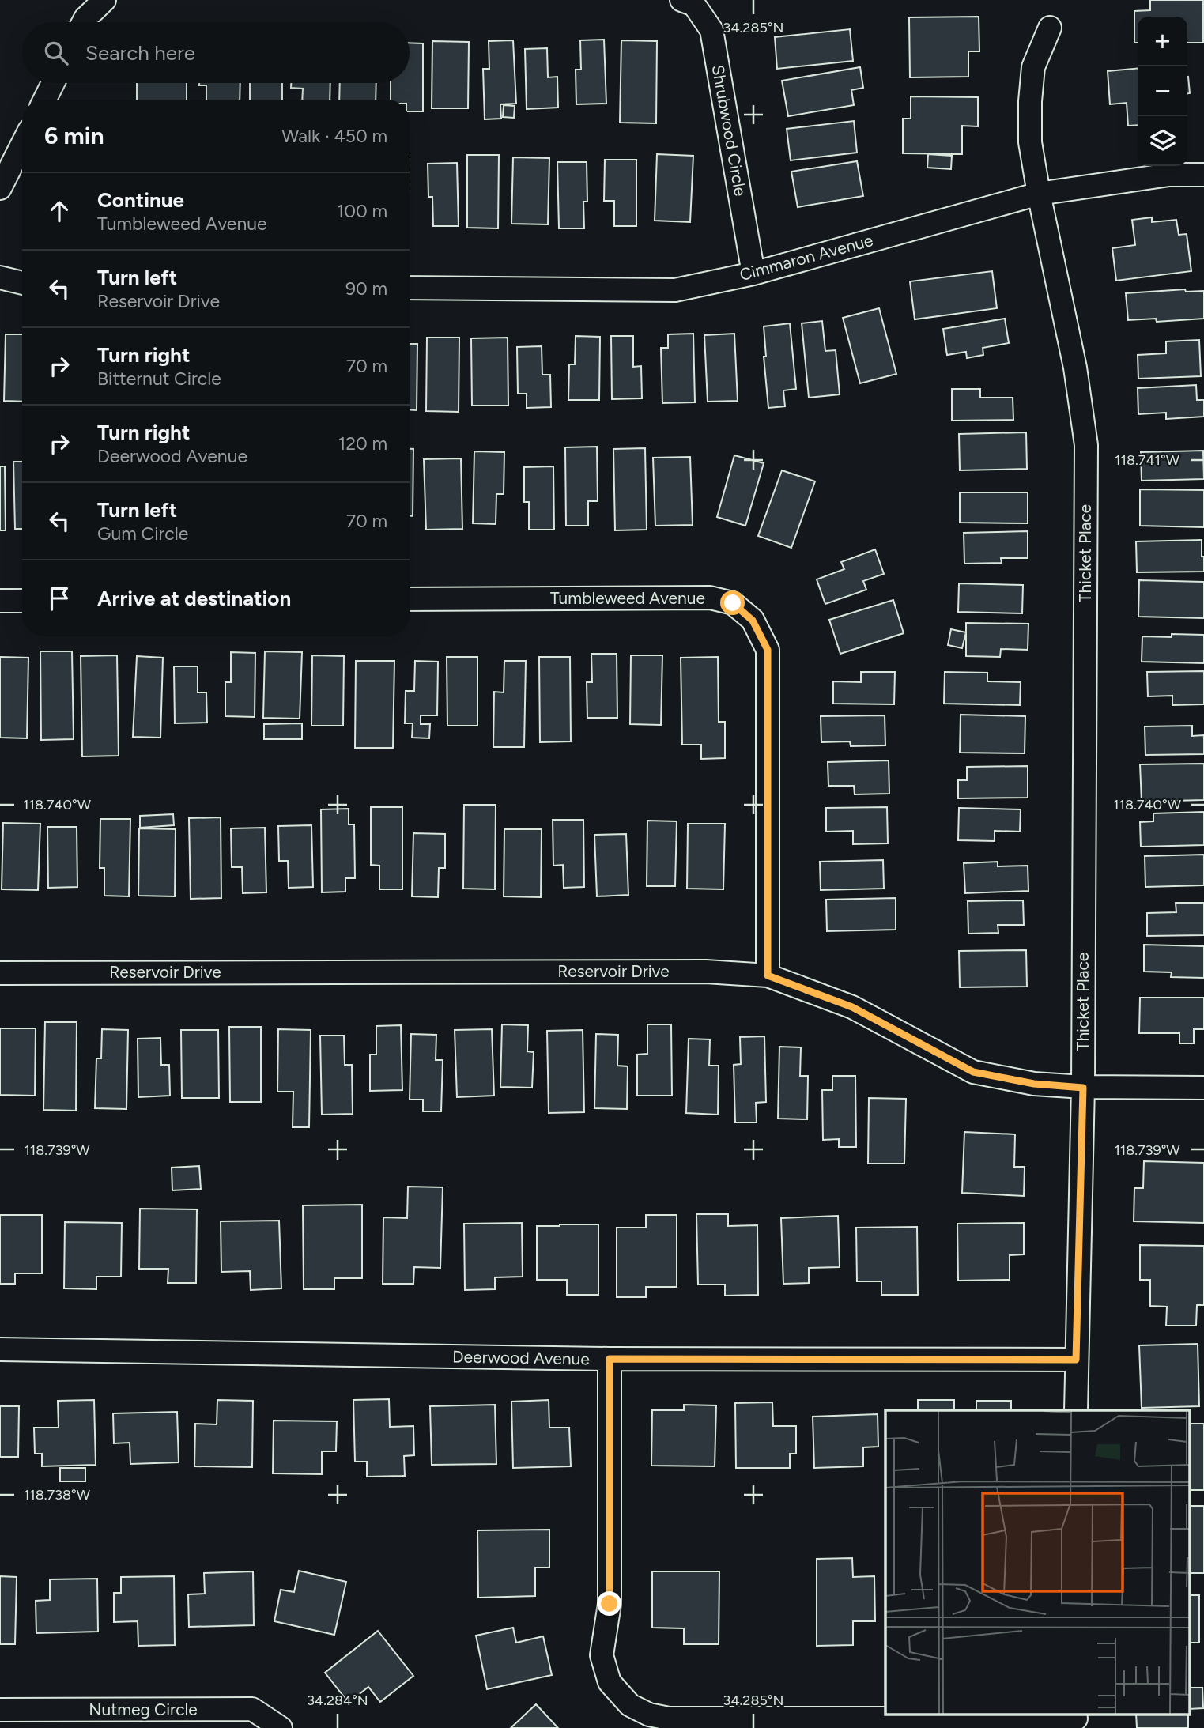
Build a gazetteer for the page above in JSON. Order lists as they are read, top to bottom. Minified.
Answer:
{"streets":{"street":["Shrubwood Circle","Cimmaron Avenue","Thicket Place","Tumbleweed Avenue","Reservoir Drive","Deerwood Avenue","Nutmeg Circle"]},"crossings":[["Shrubwood Circle","Cimmaron Avenue"],["Cimmaron Avenue","Thicket Place"],["Thicket Place","Reservoir Drive"],["Thicket Place","Deerwood Avenue"],["Tumbleweed Avenue","Reservoir Drive"]],"page":{"map_buttons":["+","−"],"search":"Search here","heading":["6 min","Walk · 450 m"],"list":[["Continue","Tumbleweed Avenue","100 m"],["Turn left","Reservoir Drive","90 m"],["Turn right","Bitternut Circle","70 m"],["Turn right","Deerwood Avenue","120 m"],["Turn left","Gum Circle","70 m"],"Arrive at destination"]},"coordinates":["34.285°N","118.741°W","118.740°W","118.739°W","118.738°W","34.284°N"]}
